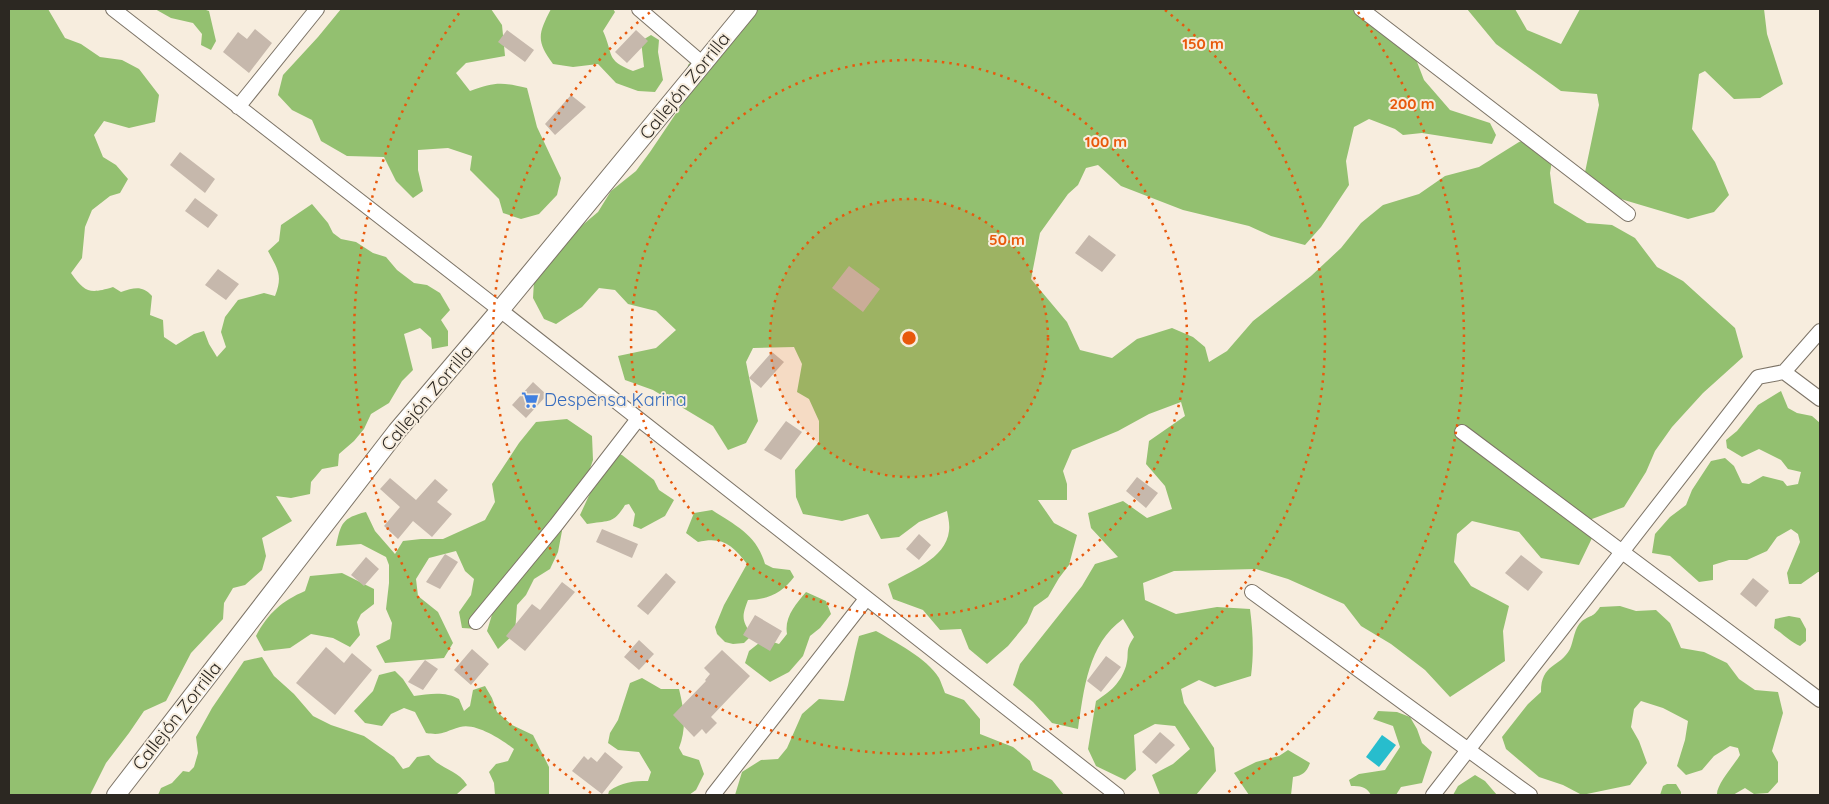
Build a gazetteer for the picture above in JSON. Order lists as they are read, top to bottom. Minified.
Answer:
{"streets":{"street":["Callejón Zorrilla"]},"places":{"supermarket":["Despensa Karina"]},"rings":["150 m","200 m","100 m","50 m"]}
